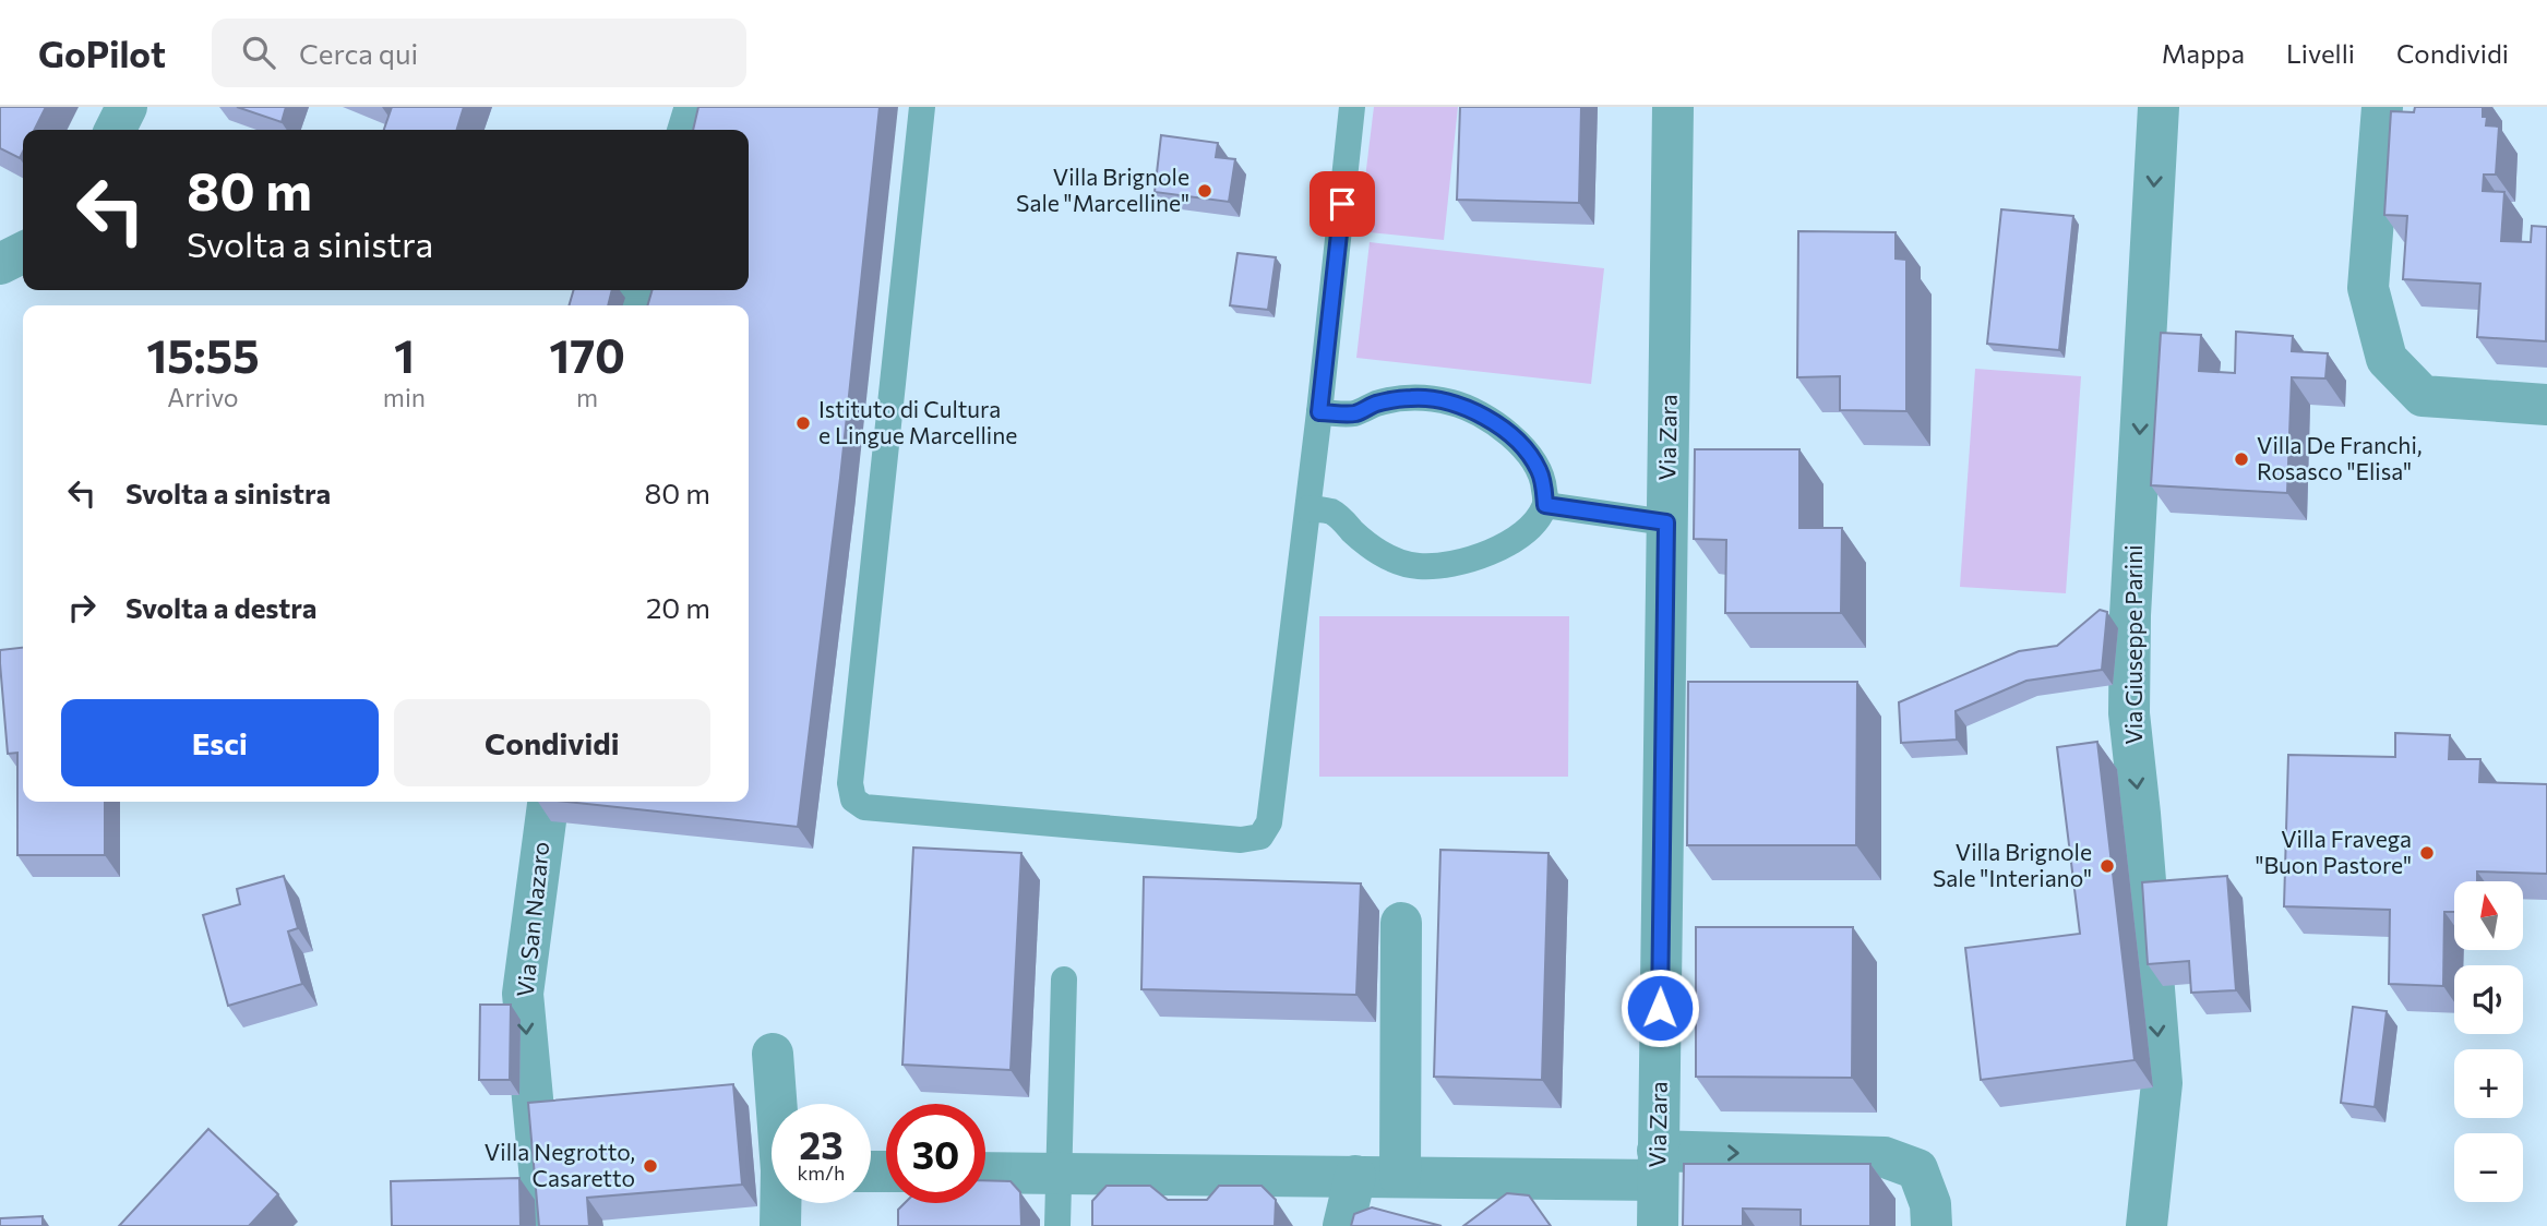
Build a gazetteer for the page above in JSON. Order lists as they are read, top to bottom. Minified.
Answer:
{"streets":{"street":["Via Zara","Via Giuseppe Parini","Via San Nazaro"]},"one_way":["Via Giuseppe Parini","Via San Nazaro"],"places":["Villa Brignole Sale \"Marcelline\"","Istituto di Cultura e Lingue Marcelline","Villa De Franchi, Rosasco \"Elisa\"","Villa Fravega \"Buon Pastore\"","Villa Brignole Sale \"Interiano\"","Villa Negrotto, Casaretto"],"north":"top","page":{"header":"GoPilot","search":"Cerca qui","nav":["Mappa","Livelli","Condividi"],"turn":["80 m","Svolta a sinistra"],"eta":["15:55","Arrivo","1","min","170","m"],"list":[{"name":"Svolta a sinistra","value":"80 m"},{"name":"Svolta a destra","value":"20 m"}],"buttons":["Esci","Condividi"],"map_buttons":["+","−"],"speed":"23 km/h","limit":"30"}}
